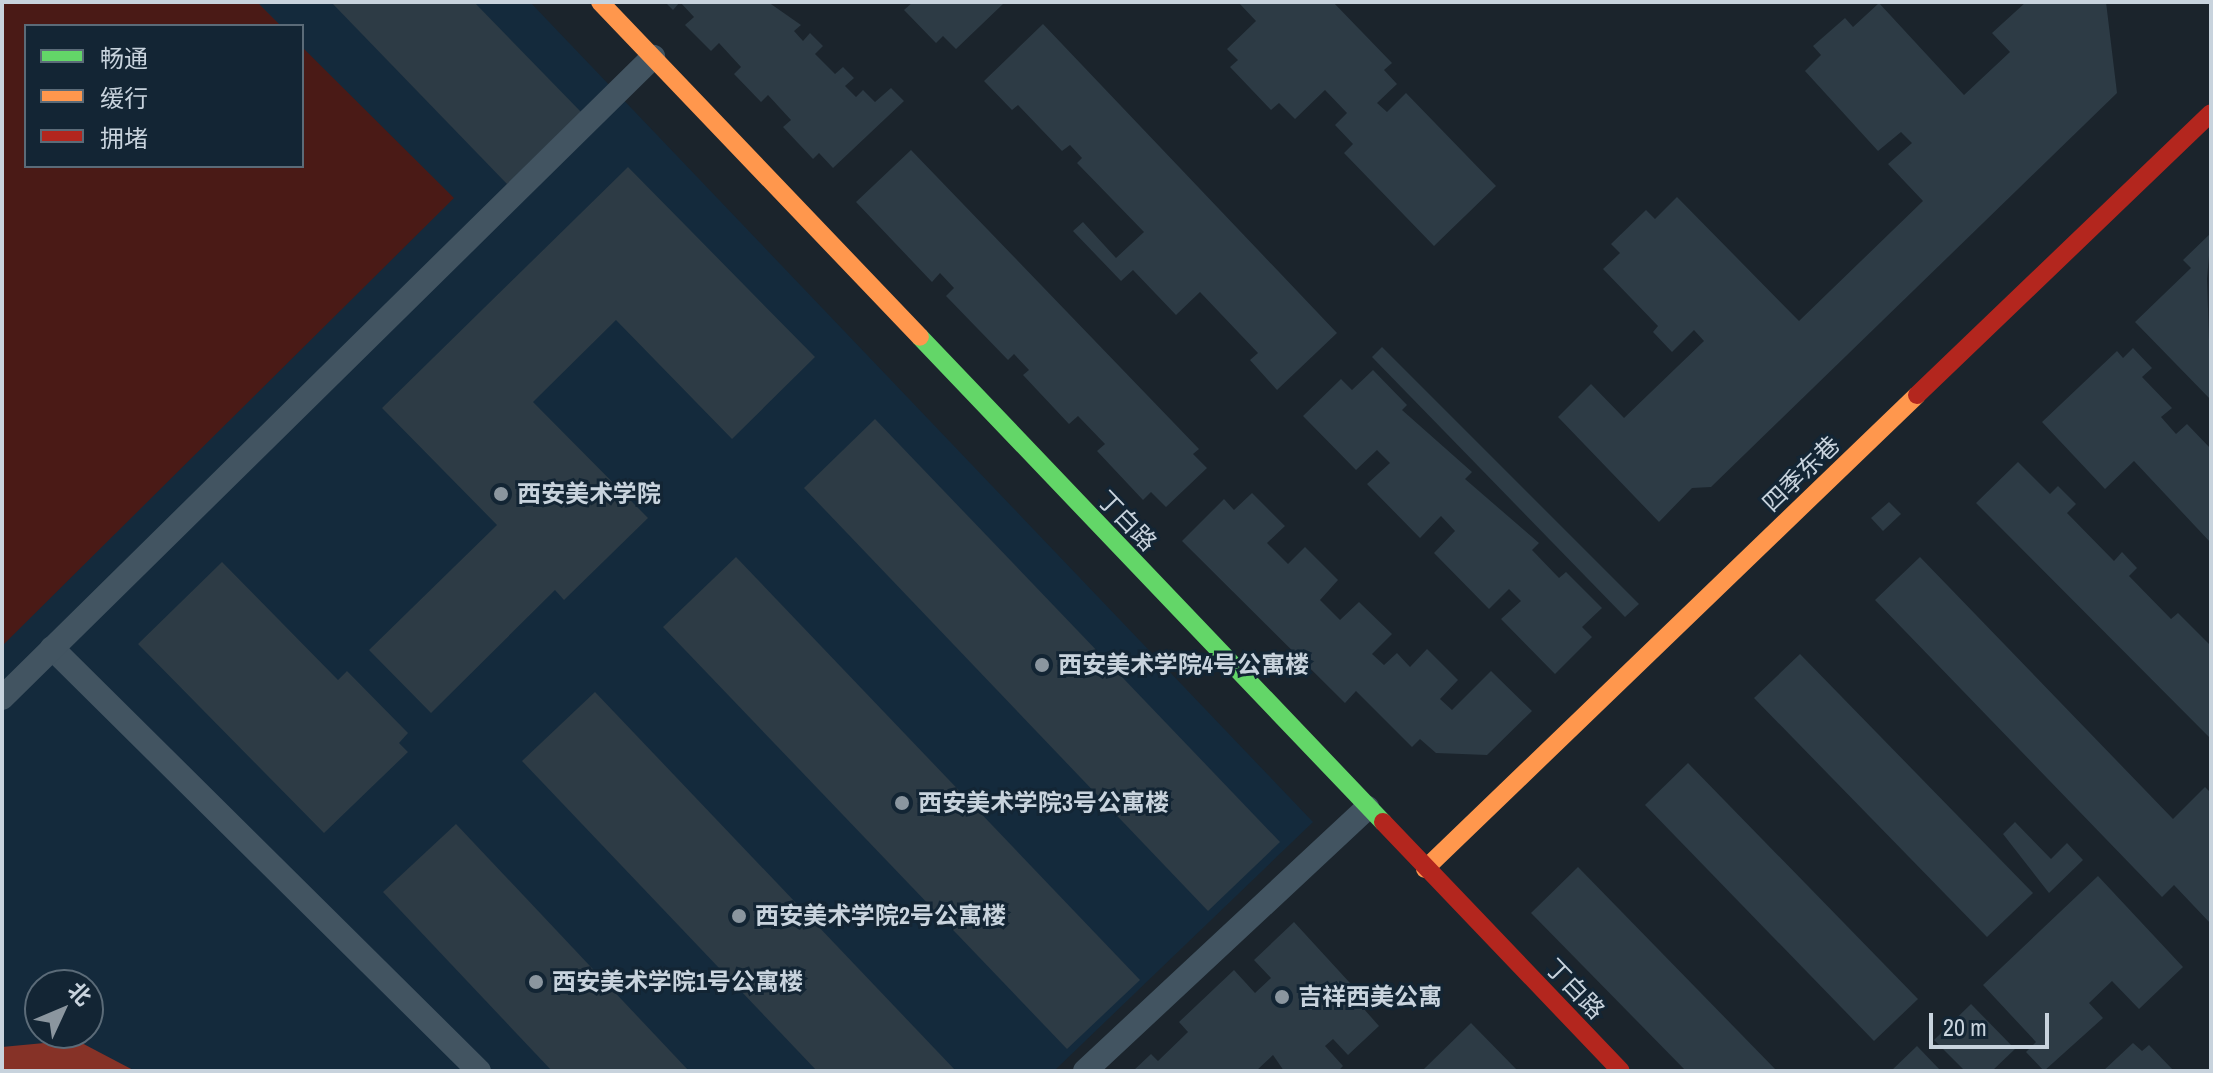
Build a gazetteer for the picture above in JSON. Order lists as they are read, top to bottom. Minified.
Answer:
{"streets":{"street":["四季东巷","丁白路"]},"crossings":[["四季东巷","丁白路"]],"places":["西安美术学院","西安美术学院4号公寓楼","西安美术学院3号公寓楼","西安美术学院2号公寓楼","西安美术学院1号公寓楼","吉祥西美公寓"],"legend":["畅通","缓行","拥堵"],"scale_bar":"20 m","north":"top right"}
